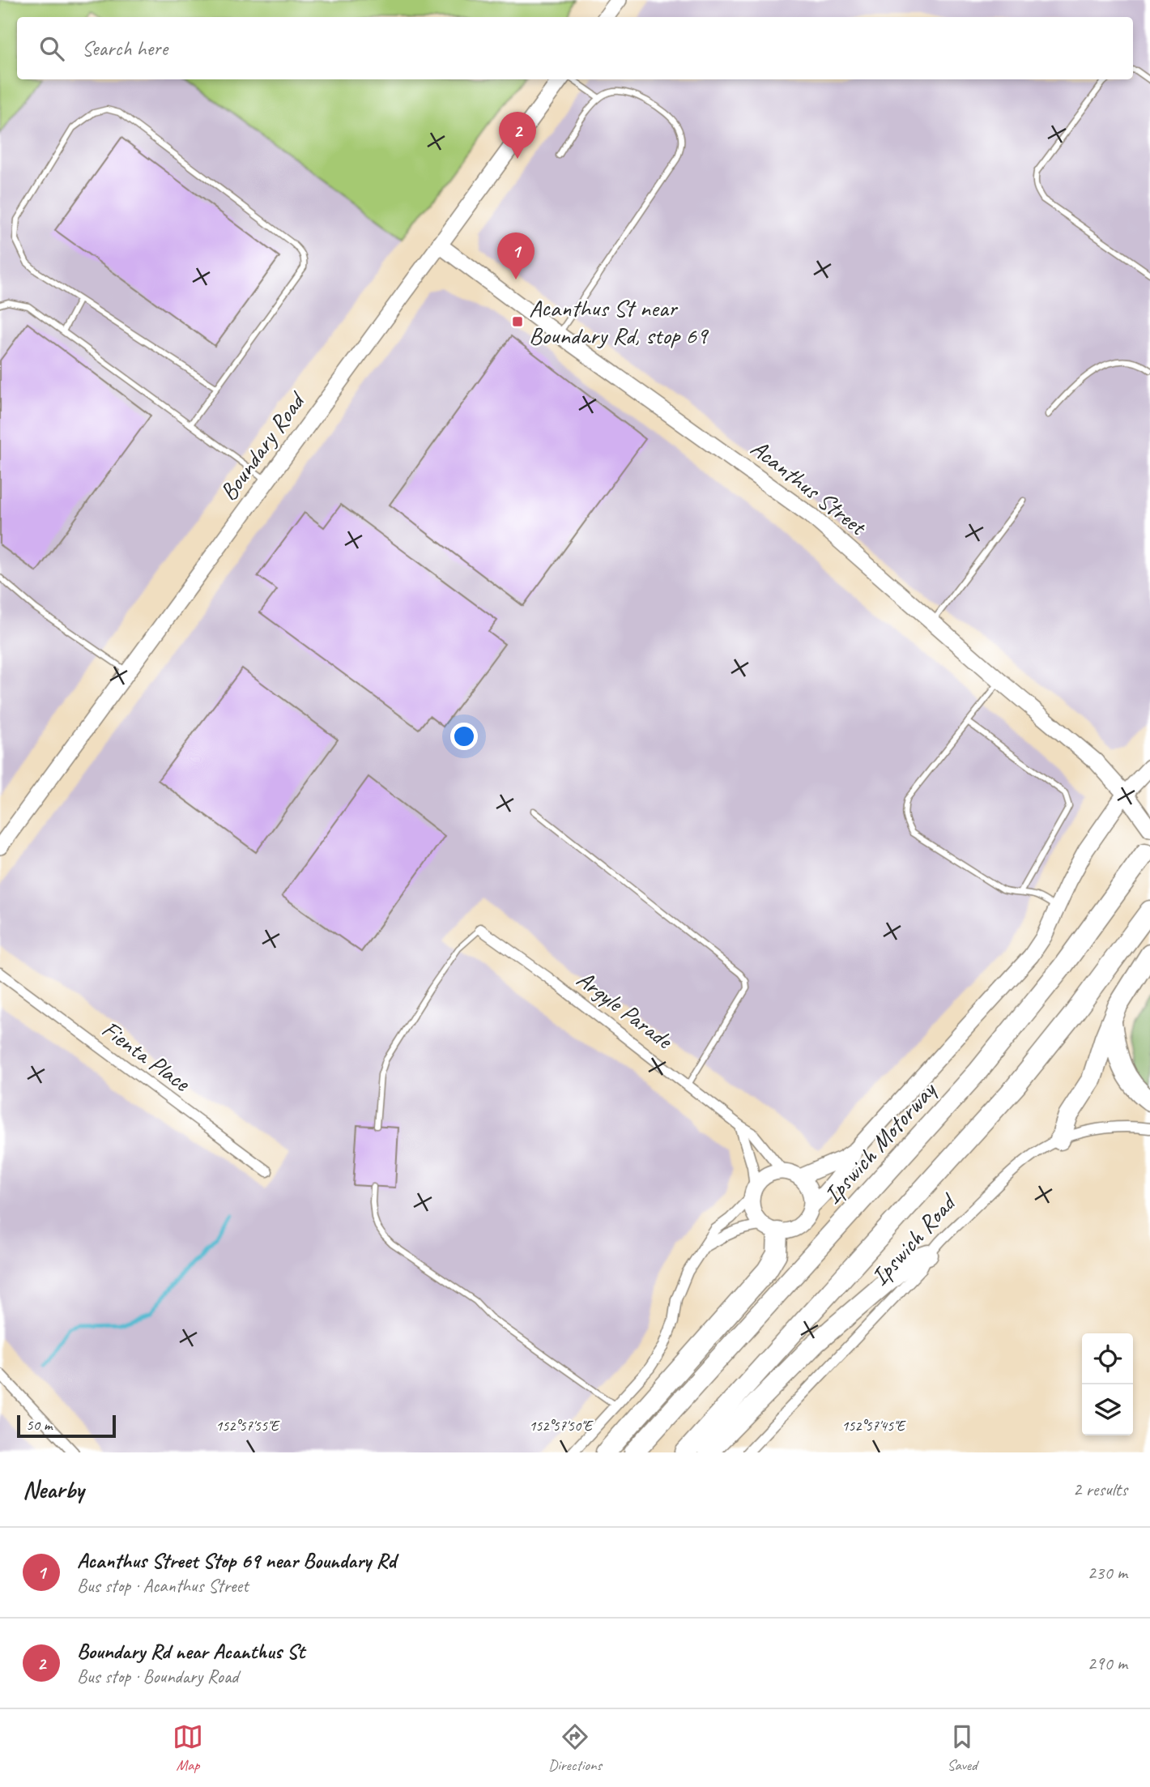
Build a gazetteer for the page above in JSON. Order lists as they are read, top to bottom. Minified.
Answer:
{"streets":{"highway":["Ipswich Motorway"],"street":["Boundary Road","Acanthus Street","Argyle Parade","Fienta Place","Ipswich Road"]},"crossings":[["Boundary Road","Acanthus Street"]],"places":{"transit":["Acanthus St near Boundary Rd, stop 69"]},"scale_bar":"50 m","page":{"search":"Search here","pins":["2","1"],"scale":"50 m","heading":["Nearby","2 results"],"list":[{"mark":"1","name":"Acanthus Street Stop 69 near Boundary Rd","note":"Bus stop · Acanthus Street","value":"230 m"},{"mark":"2","name":"Boundary Rd near Acanthus St","note":"Bus stop · Boundary Road","value":"290 m"}],"nav":["Map","Directions","Saved"]},"coordinates":["152°57'55\"E","152°57'50\"E","152°57'45\"E"]}
